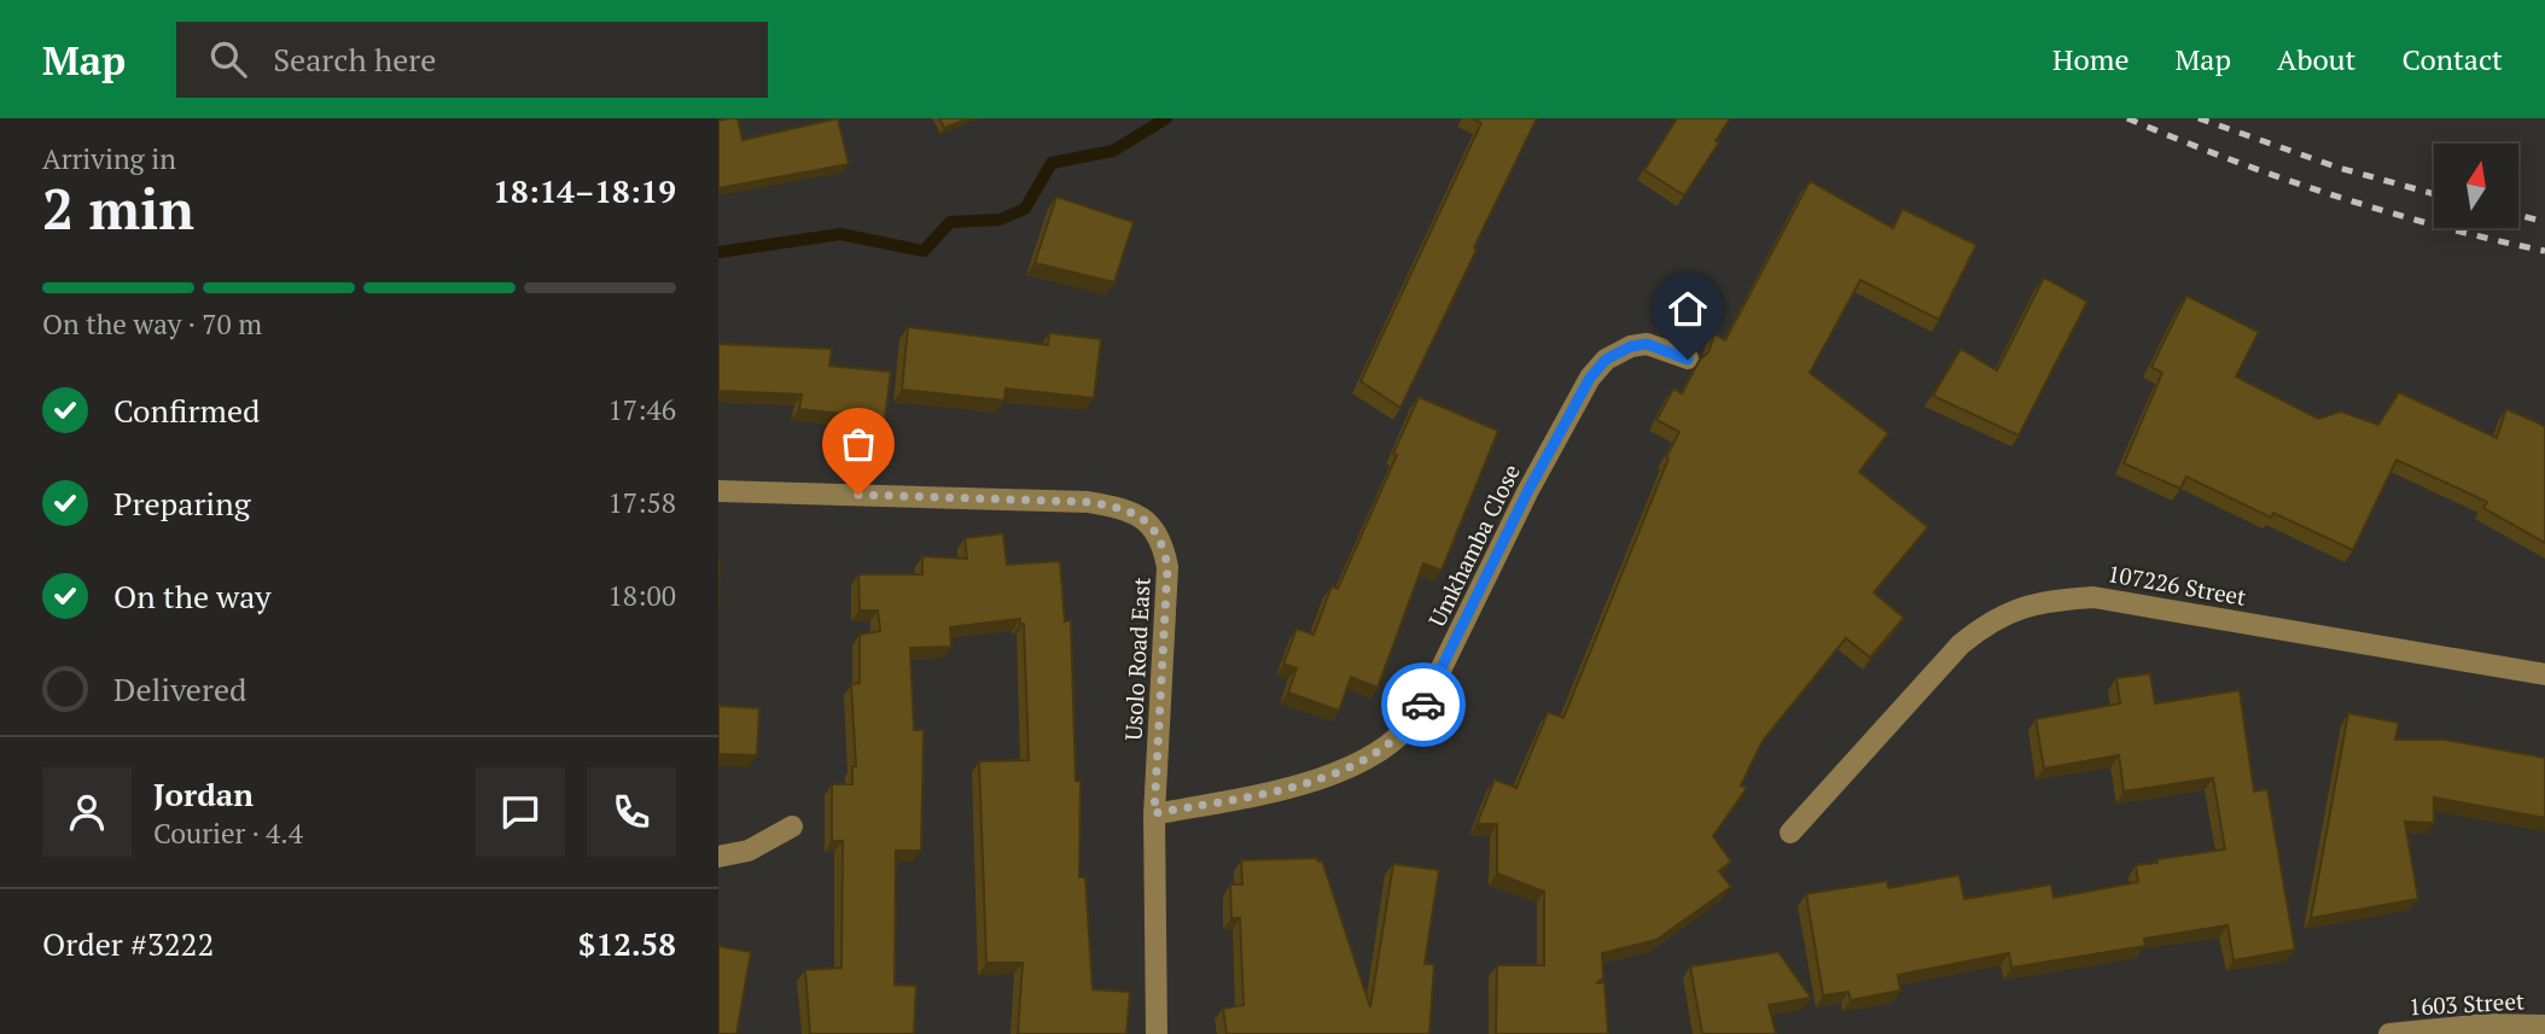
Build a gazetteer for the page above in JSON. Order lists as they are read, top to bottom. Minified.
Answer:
{"streets":{"street":["Umkhamba Close","107226 Street","Usolo Road East","1603 Street"]},"crossings":[["Umkhamba Close","Usolo Road East"]],"north":"top","page":{"header":"Map","search":"Search here","nav":["Home","Map","About","Contact"],"heading":["2 min","Arriving in","18:14–18:19"],"panel":["Jordan","Courier · 4.4","Order #3222","$12.58"],"bar":"On the way · 70 m","list":[["Confirmed","17:46"],["Preparing","17:58"],["On the way","18:00"],"Delivered"]}}
